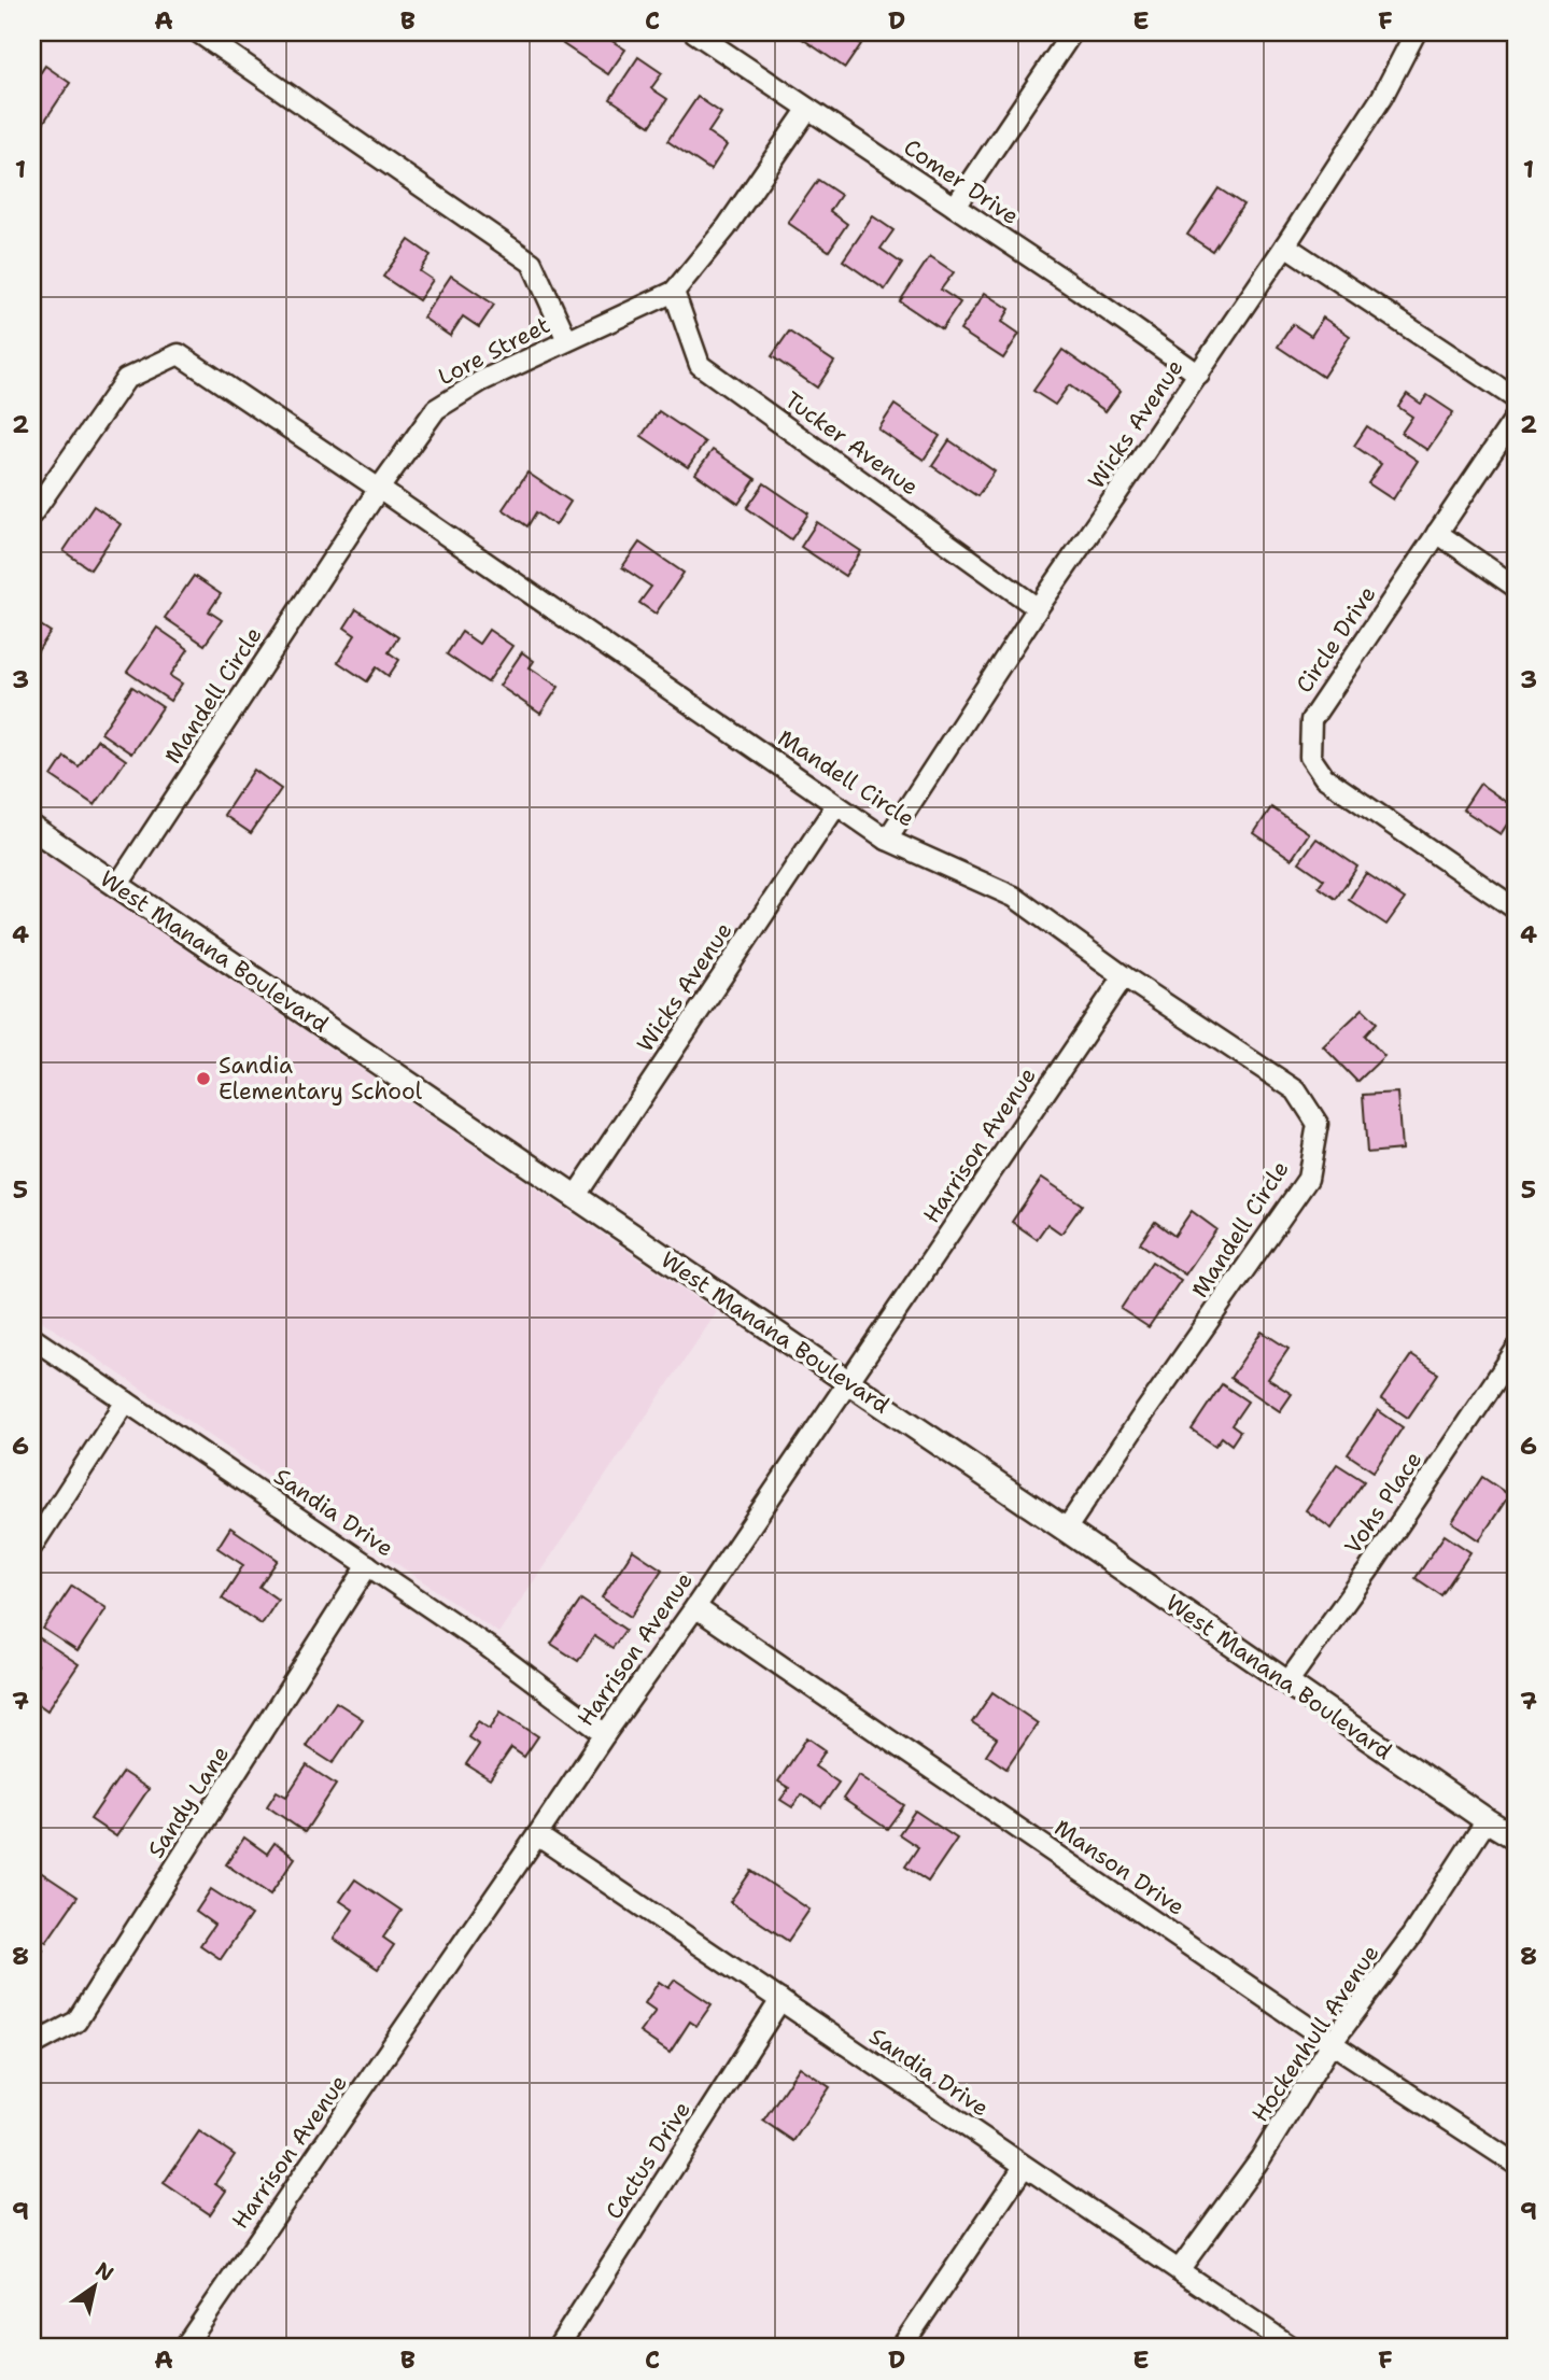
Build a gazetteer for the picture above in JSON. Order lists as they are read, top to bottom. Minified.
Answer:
{"streets":{"street":["Comer Drive","Lore Street","Wicks Avenue","Tucker Avenue","Circle Drive","Mandell Circle","West Manana Boulevard","Harrison Avenue","Vohs Place","Sandia Drive","Sandy Lane","Manson Drive","Hockenhull Avenue","Cactus Drive"]},"crossings":[["Comer Drive","Lore Street"],["Comer Drive","Wicks Avenue"],["Lore Street","Tucker Avenue"],["Lore Street","Mandell Circle"],["Wicks Avenue","Tucker Avenue"],["Wicks Avenue","Mandell Circle"],["Wicks Avenue","West Manana Boulevard"],["Mandell Circle","West Manana Boulevard"],["Mandell Circle","Harrison Avenue"],["West Manana Boulevard","Harrison Avenue"],["West Manana Boulevard","Vohs Place"],["West Manana Boulevard","Hockenhull Avenue"],["Harrison Avenue","Sandia Drive"],["Harrison Avenue","Manson Drive"],["Sandia Drive","Sandy Lane"],["Sandia Drive","Hockenhull Avenue"],["Sandia Drive","Cactus Drive"],["Manson Drive","Hockenhull Avenue"]],"places":["Sandia Elementary School"],"north":"top right","grid":{"columns":["A","B","C","D","E","F"],"rows":["1","2","3","4","5","6","7","8","9"]}}
